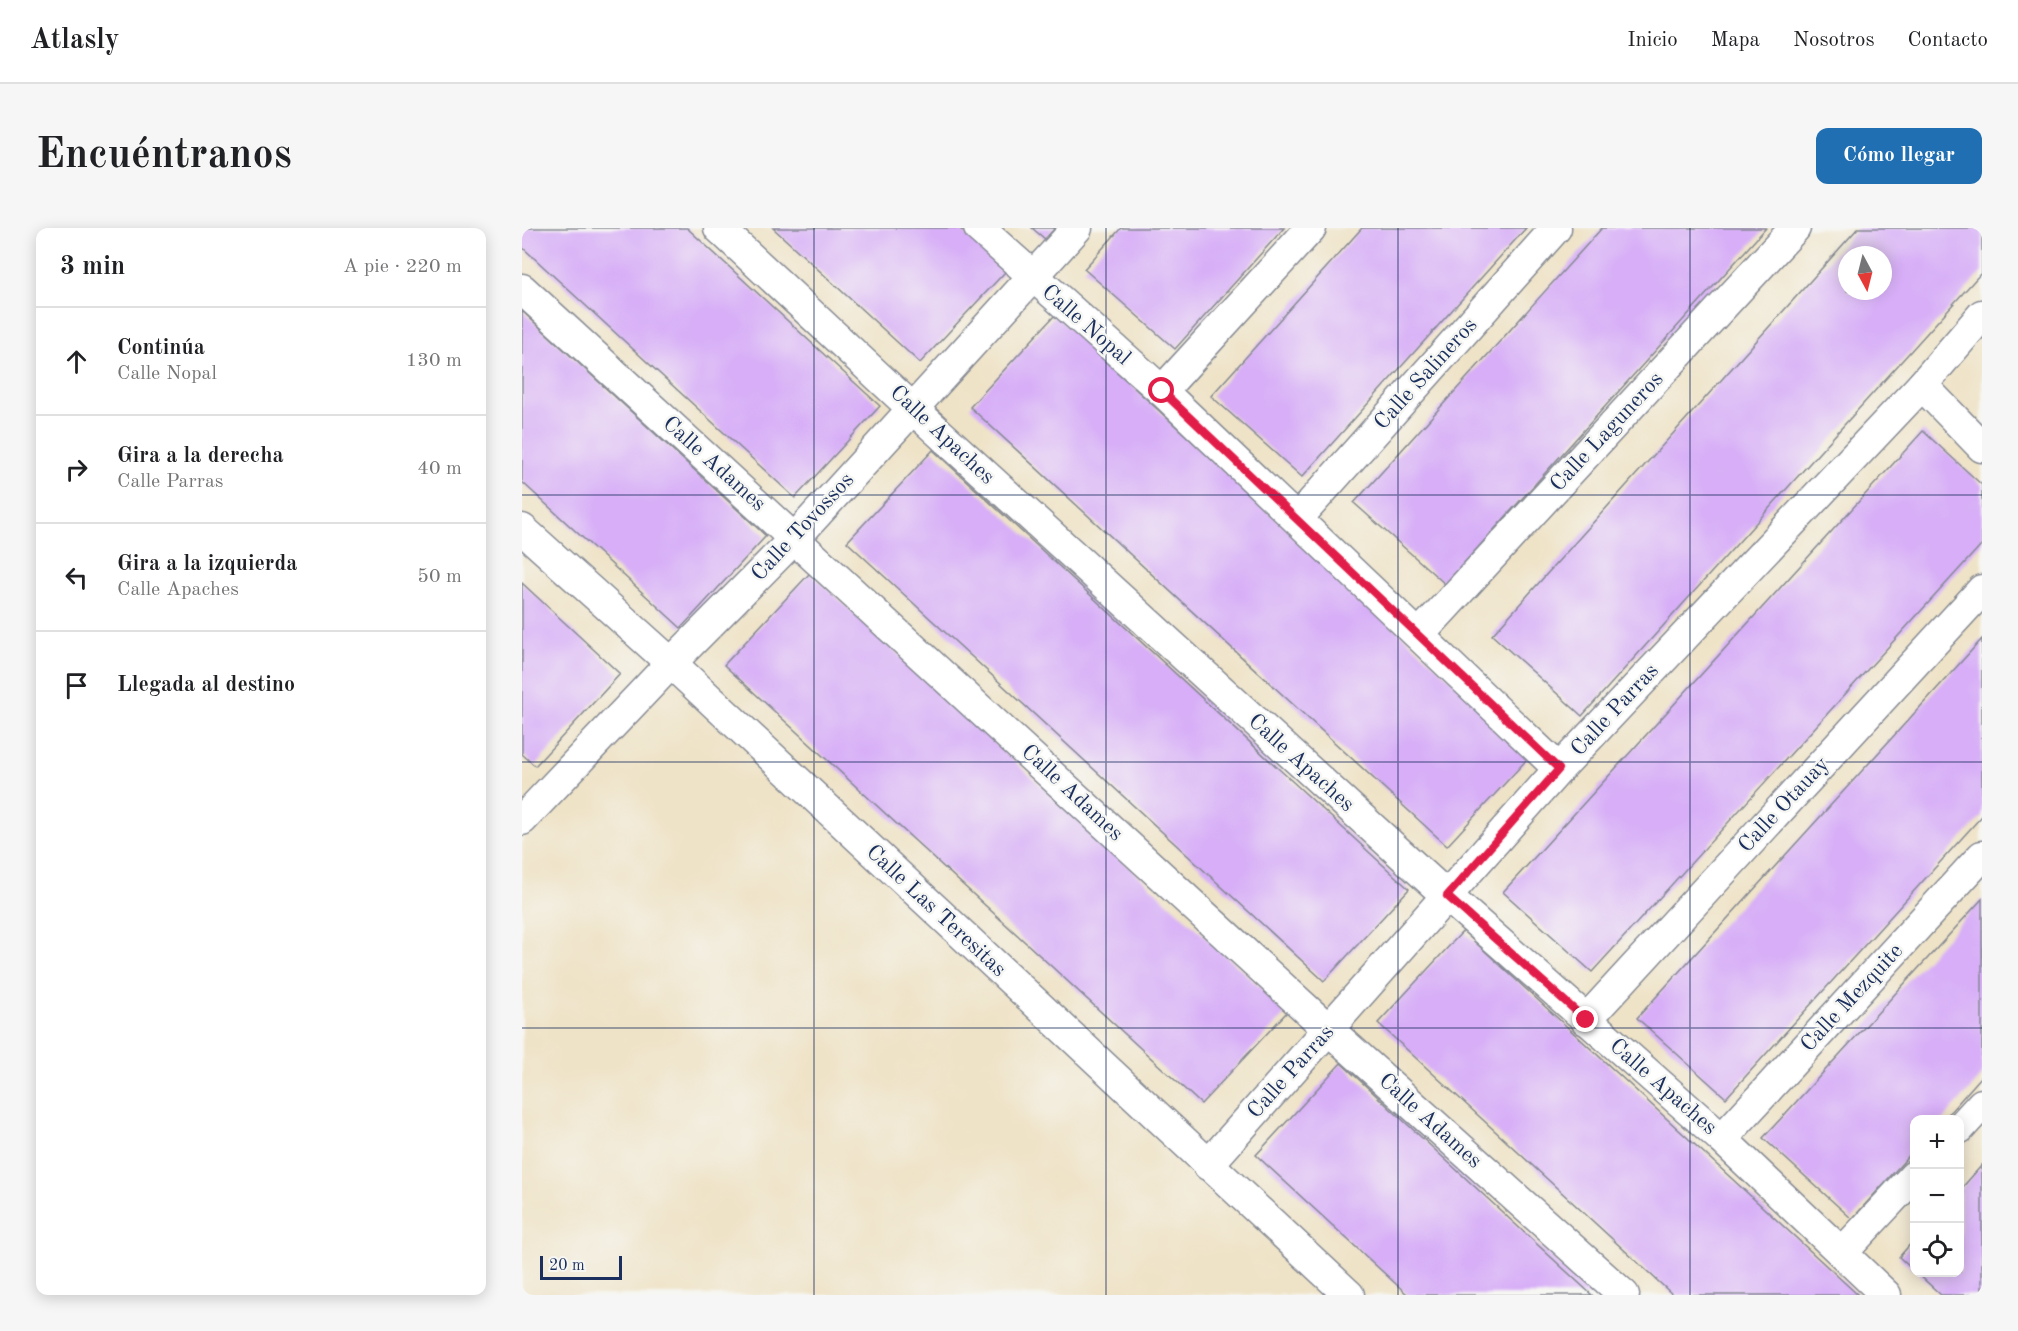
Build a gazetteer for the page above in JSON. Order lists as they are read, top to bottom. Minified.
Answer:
{"streets":{"street":["Calle Nopal","Calle Salineros","Calle Laguneros","Calle Apaches","Calle Adames","Calle Tovossos","Calle Parras","Calle Otauay","Calle Las Teresitas","Calle Mezquite"]},"crossings":[["Calle Nopal","Calle Salineros"],["Calle Nopal","Calle Laguneros"],["Calle Nopal","Calle Tovossos"],["Calle Nopal","Calle Parras"],["Calle Apaches","Calle Tovossos"],["Calle Apaches","Calle Parras"],["Calle Apaches","Calle Otauay"],["Calle Apaches","Calle Mezquite"],["Calle Adames","Calle Tovossos"],["Calle Adames","Calle Parras"],["Calle Tovossos","Calle Las Teresitas"],["Calle Parras","Calle Las Teresitas"]],"scale_bar":"20 m","north":"bottom","page":{"header":"Atlasly","nav":["Inicio","Mapa","Nosotros","Contacto"],"buttons":"Cómo llegar","title":"Encuéntranos","heading":["3 min","A pie · 220 m"],"list":[["Continúa","Calle Nopal","130 m"],["Gira a la derecha","Calle Parras","40 m"],["Gira a la izquierda","Calle Apaches","50 m"],"Llegada al destino"],"map_buttons":["+","−"],"scale":"20 m"}}
